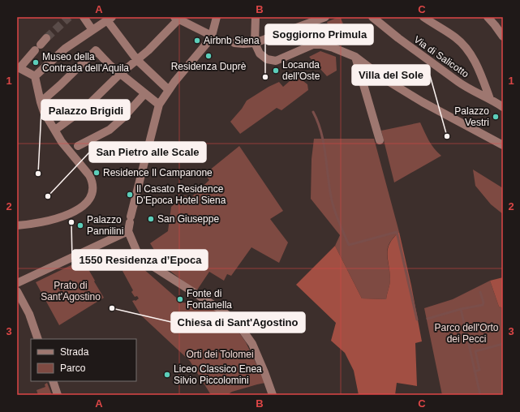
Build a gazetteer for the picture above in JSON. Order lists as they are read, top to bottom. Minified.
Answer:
{"streets":{"street":["Via di Salicotto"]},"parks":["Prato di Sant'Agostino","Parco dell'Orto dei Pecci","Orti dei Tolomei"],"places":["Airbnb Siena","Residenza Duprè","Museo della Contrada dell'Aquila","Locanda dell'Oste","Soggiorno Primula","Palazzo Vestri","Villa del Sole","Residence Il Campanone","Palazzo Brigidi","Il Casato Residence D'Epoca Hotel Siena","San Pietro alle Scale","San Giuseppe","1550 Residenza d’Epoca","Palazzo Pannilini","Fonte di Fontanella","Chiesa di Sant'Agostino","Liceo Classico Enea Silvio Piccolomini"],"legend":["Strada","Parco"],"grid":{"columns":["A","B","C"],"rows":["1","2","3"]}}
